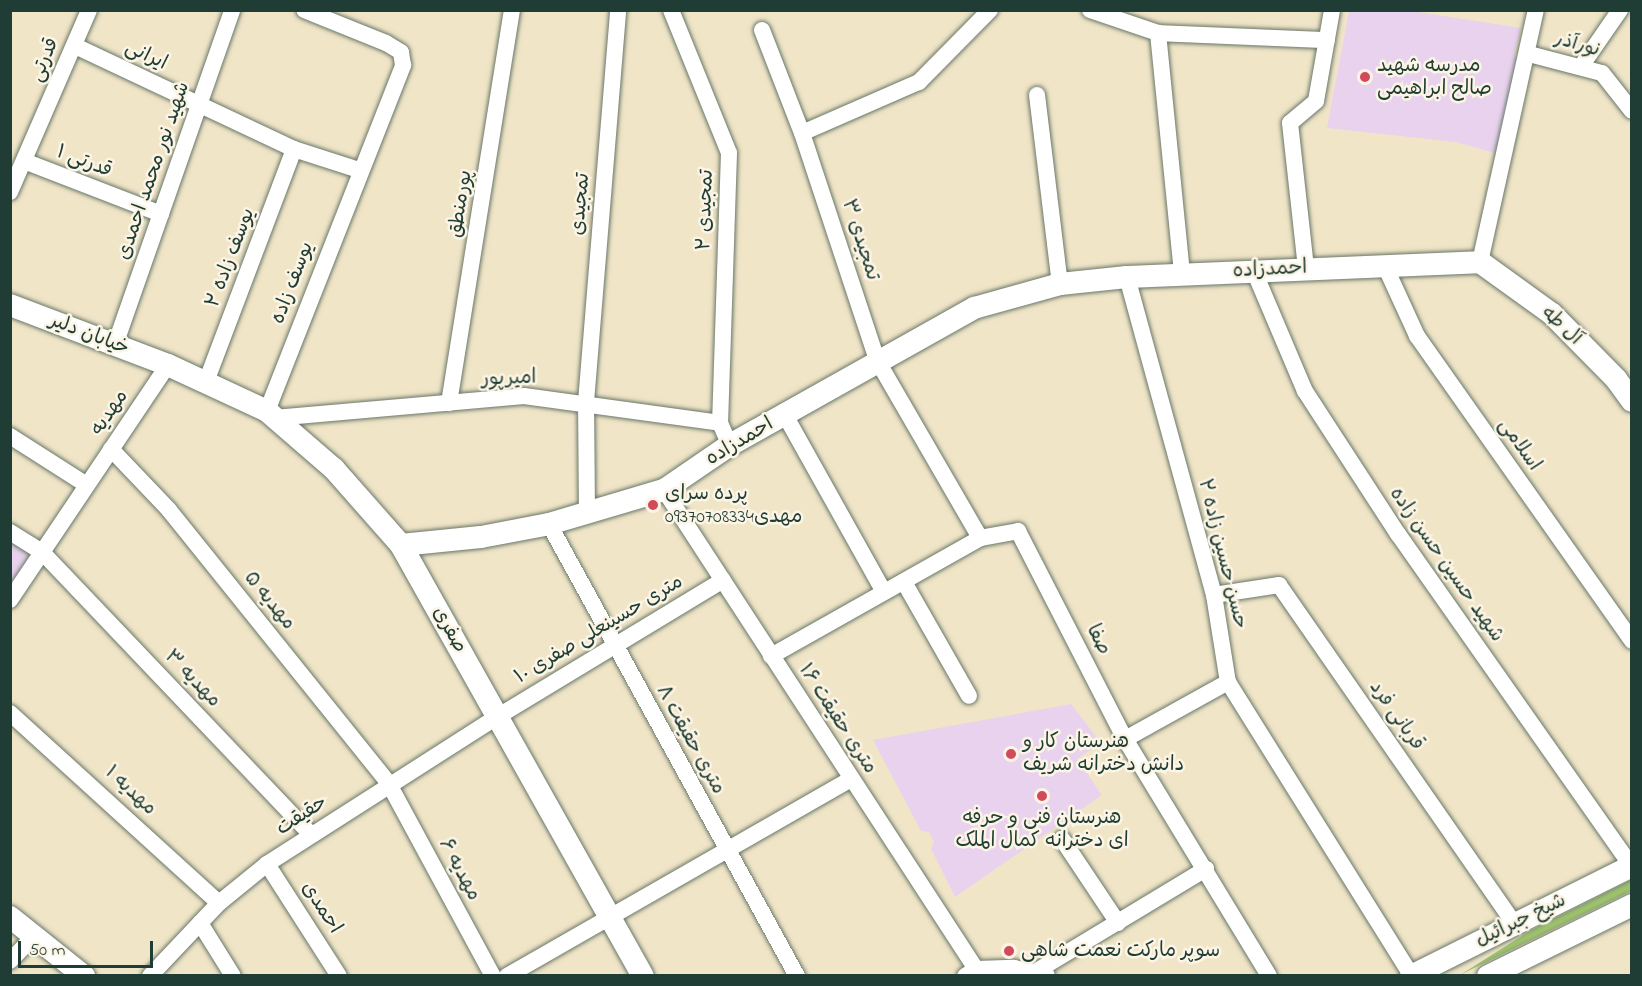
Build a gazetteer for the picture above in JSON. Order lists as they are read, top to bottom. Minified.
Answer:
{"streets":{"street":["نورآذر","ایرانی","قدرتی","قدرتی ۱","شهید نور محمد احمدی","پورمنطق","تمجیدی","تمجیدی ۲","تمجیدی ۳","یوسف زاده ۲","احمدزاده","یوسف زاده","آل طه","خیابان دلیر","امیرپور","مهدیه","اسلامی","حسن حسین زاده ۲","شهید حسین حسن زاده","مهدیه ۵","صفری","۱۰ متری حسینعلی صفری","صفا","مهدیه ۳","قربانی فرد","۱۶ متری حقیقت","۸ متری حقیقت","مهدیه ۱","حقیقت","مهدیه ۶","احمدی","شیخ جبرائیل"]},"crossings":[["ایرانی","قدرتی"],["ایرانی","شهید نور محمد احمدی"],["قدرتی","قدرتی ۱"],["قدرتی ۱","شهید نور محمد احمدی"],["شهید نور محمد احمدی","خیابان دلیر"],["پورمنطق","امیرپور"],["تمجیدی","احمدزاده"],["تمجیدی","امیرپور"],["تمجیدی ۲","امیرپور"],["تمجیدی ۳","احمدزاده"],["یوسف زاده ۲","صفری"],["احمدزاده","آل طه"],["احمدزاده","اسلامی"],["احمدزاده","حسن حسین زاده ۲"],["احمدزاده","شهید حسین حسن زاده"],["احمدزاده","صفری"],["احمدزاده","۱۶ متری حقیقت"],["احمدزاده","۸ متری حقیقت"],["یوسف زاده","امیرپور"],["یوسف زاده","صفری"],["خیابان دلیر","مهدیه"],["خیابان دلیر","صفری"],["امیرپور","صفری"],["مهدیه","مهدیه ۵"],["مهدیه","صفری"],["مهدیه","مهدیه ۳"],["حسن حسین زاده ۲","قربانی فرد"],["حسن حسین زاده ۲","شیخ جبرائیل"],["شهید حسین حسن زاده","شیخ جبرائیل"],["مهدیه ۵","حقیقت"],["مهدیه ۵","مهدیه ۶"],["صفری","۱۰ متری حسینعلی صفری"],["صفری","حقیقت"],["۱۰ متری حسینعلی صفری","۱۶ متری حقیقت"],["۱۰ متری حسینعلی صفری","۸ متری حقیقت"],["۱۰ متری حسینعلی صفری","حقیقت"],["مهدیه ۳","حقیقت"],["قربانی فرد","شیخ جبرائیل"],["مهدیه ۱","حقیقت"],["حقیقت","مهدیه ۶"],["حقیقت","احمدی"]],"places":["مدرسه شهید صالح ابراهیمی","پرده سرای مهدی09370708334","هنرستان کار و دانش دخترانه شریف","هنرستان فنی و حرفه ای دخترانه کمال الملک","سوپر مارکت نعمت شاهی"],"scale_bar":"50 m"}
